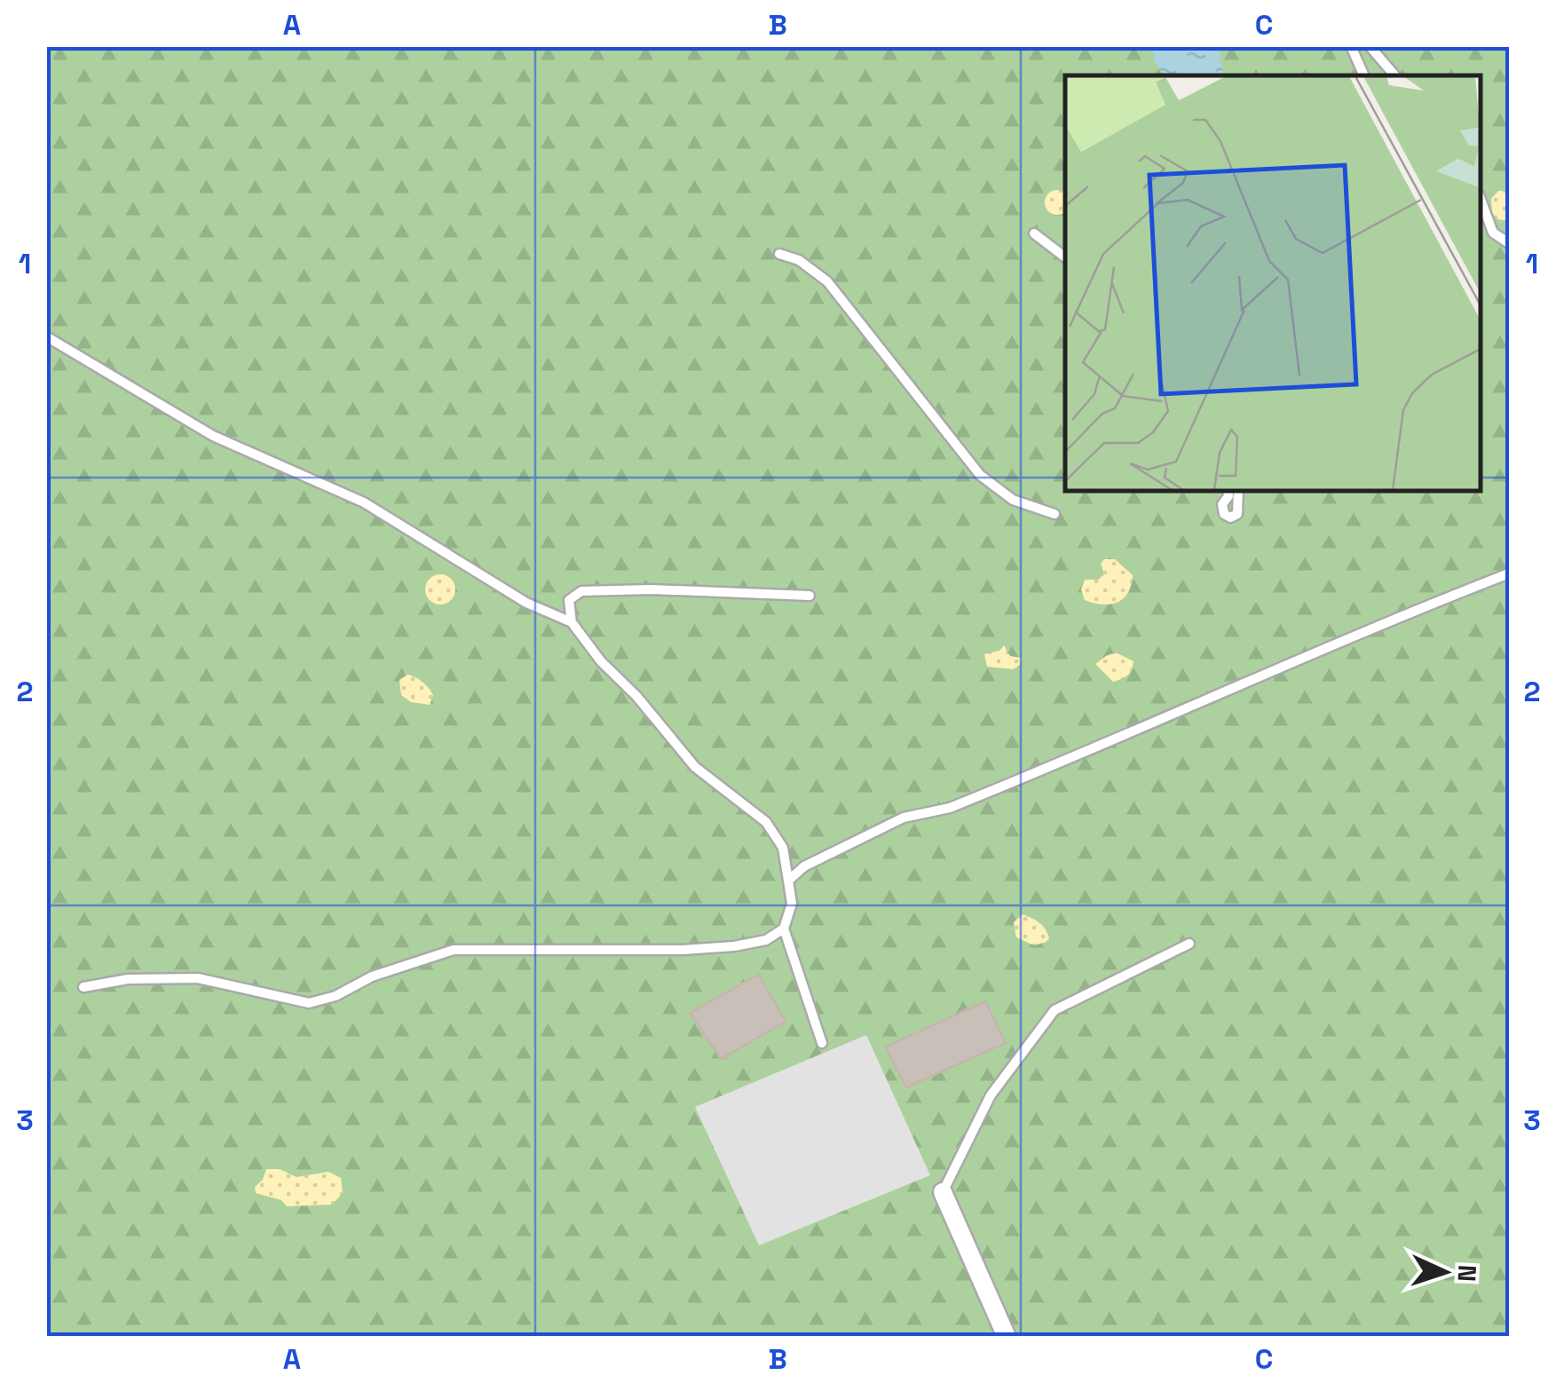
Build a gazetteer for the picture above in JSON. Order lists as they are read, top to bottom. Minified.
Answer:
{"north":"right","grid":{"columns":["A","B","C"],"rows":["1","2","3"]}}
